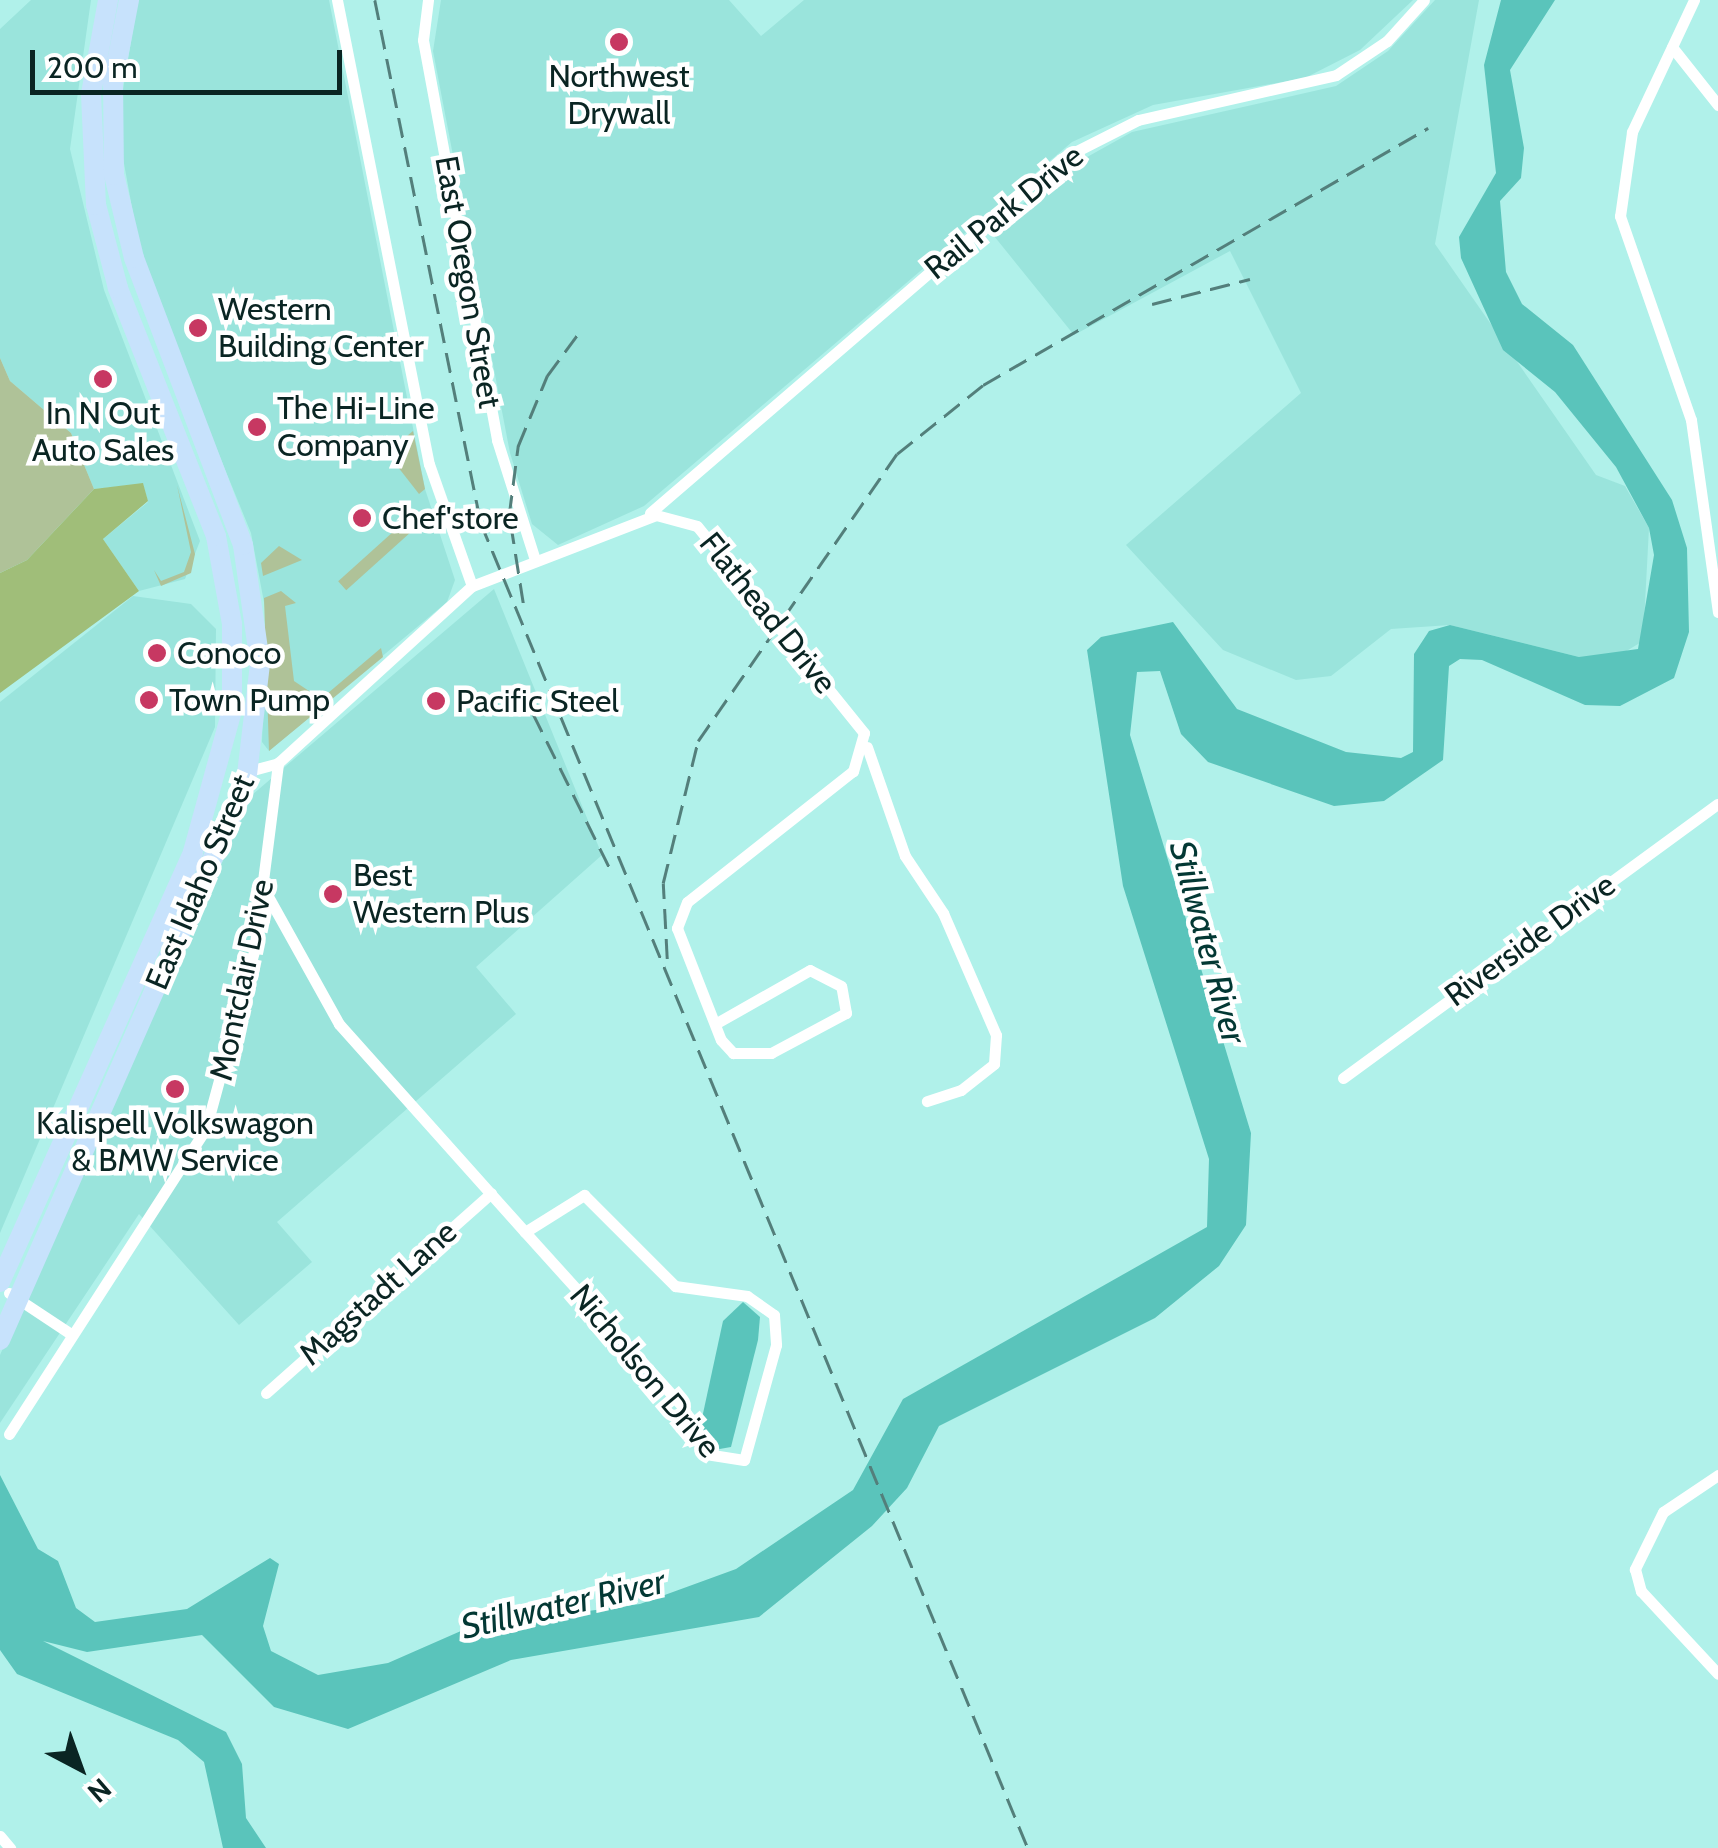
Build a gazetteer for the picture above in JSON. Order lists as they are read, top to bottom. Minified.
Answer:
{"streets":{"highway":["East Idaho Street"],"street":["Rail Park Drive","East Oregon Street","Flathead Drive","Riverside Drive","Montclair Drive","Magstadt Lane","Nicholson Drive"]},"crossings":[["Rail Park Drive","Flathead Drive"],["East Oregon Street","Flathead Drive"],["Montclair Drive","Nicholson Drive"],["Magstadt Lane","Nicholson Drive"]],"water":["Stillwater River"],"places":["Northwest Drywall","Western Building Center","In N Out Auto Sales","The Hi-Line Company","Chef'store","Conoco","Town Pump","Pacific Steel","Best Western Plus","Kalispell Volkswagon & BMW Service"],"scale_bar":"200 m","north":"bottom right"}
